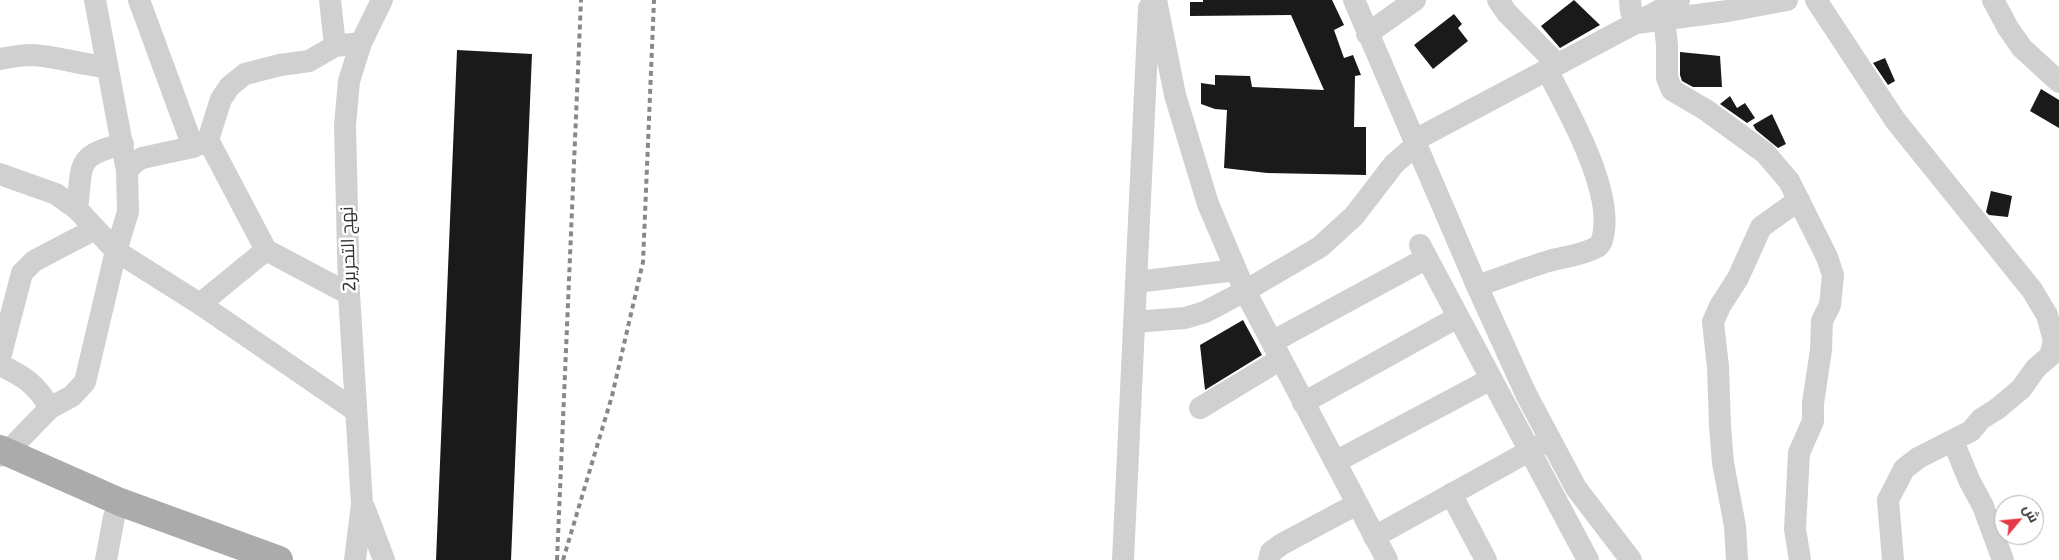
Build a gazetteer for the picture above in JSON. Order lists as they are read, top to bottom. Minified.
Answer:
{"streets":{"street":["نهج التحرير2"]},"north":"top right"}
